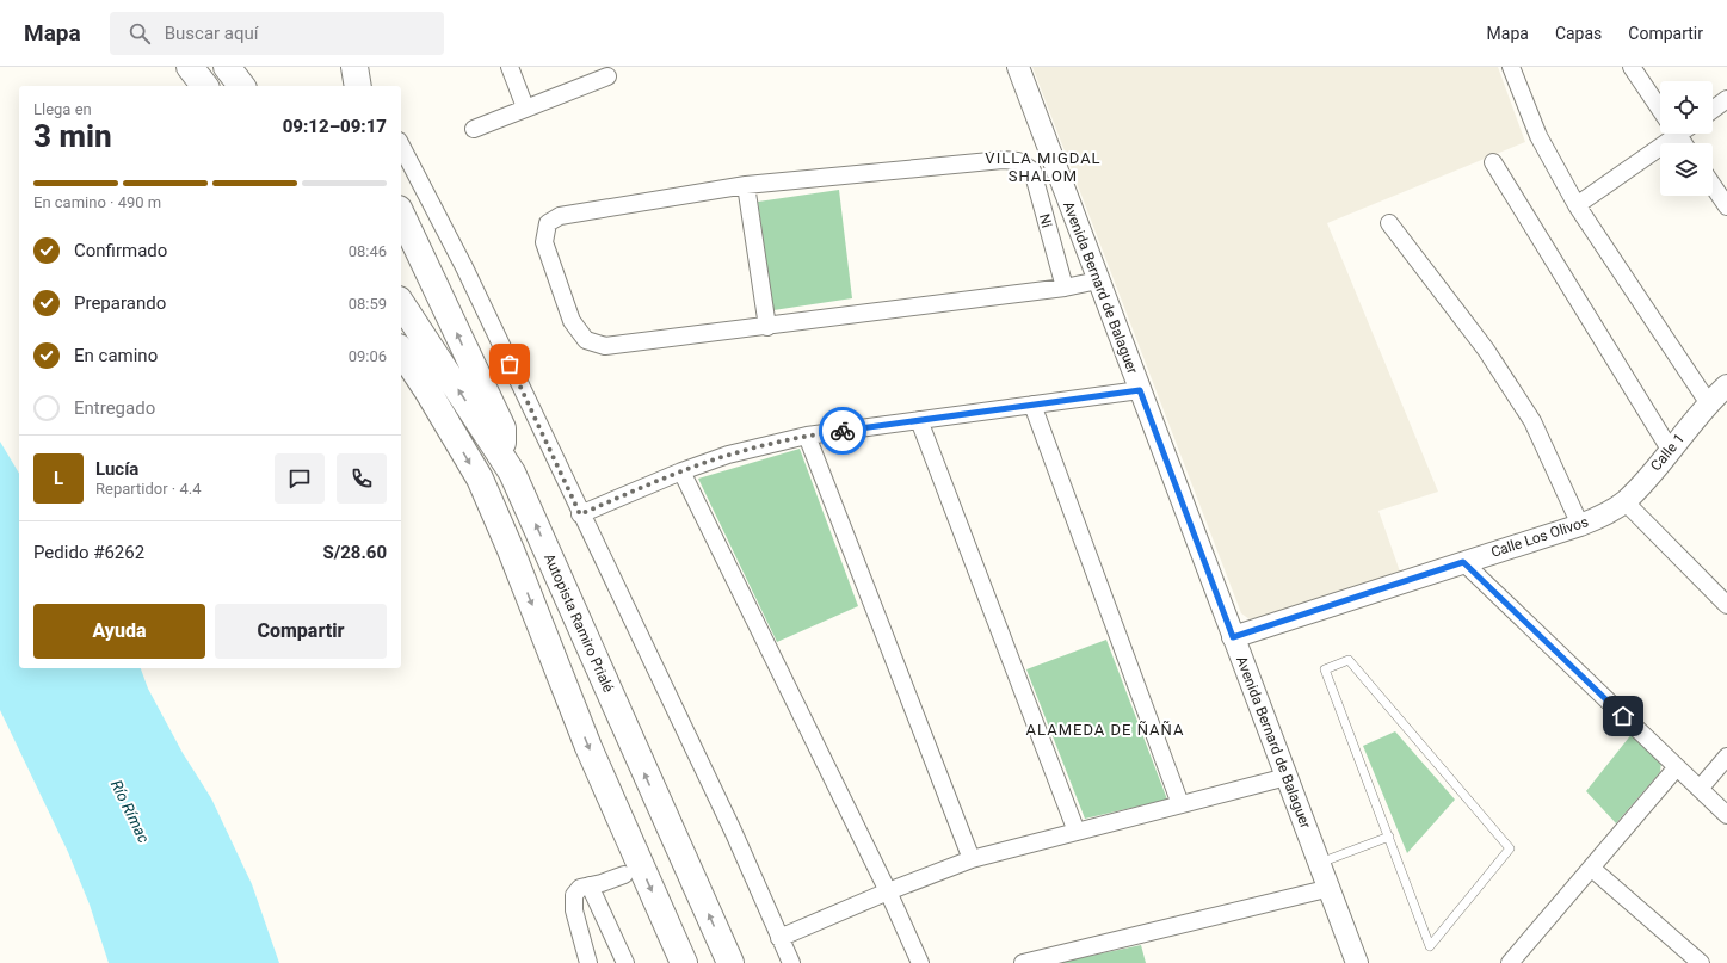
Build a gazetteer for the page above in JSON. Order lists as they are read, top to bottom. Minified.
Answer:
{"streets":{"highway":["Autopista Ramiro Prialé"],"street":["Ni","Avenida Bernard de Balaguer","Calle 1","Calle Los Olivos"]},"crossings":[["Avenida Bernard de Balaguer","Calle Los Olivos"],["Calle 1","Calle Los Olivos"]],"districts":["VILLA MIGDAL SHALOM","ALAMEDA DE ÑAÑA"],"water":["Río Rímac"],"page":{"header":"Mapa","search":"Buscar aquí","nav":["Mapa","Capas","Compartir"],"heading":["3 min","Llega en","09:12–09:17"],"panel":["Lucía","Repartidor · 4.4","Pedido #6262","S/28.60"],"bar":"En camino · 490 m","list":[["Confirmado","08:46"],["Preparando","08:59"],["En camino","09:06"],"Entregado"],"round":"L","buttons":["Ayuda","Compartir"]}}
